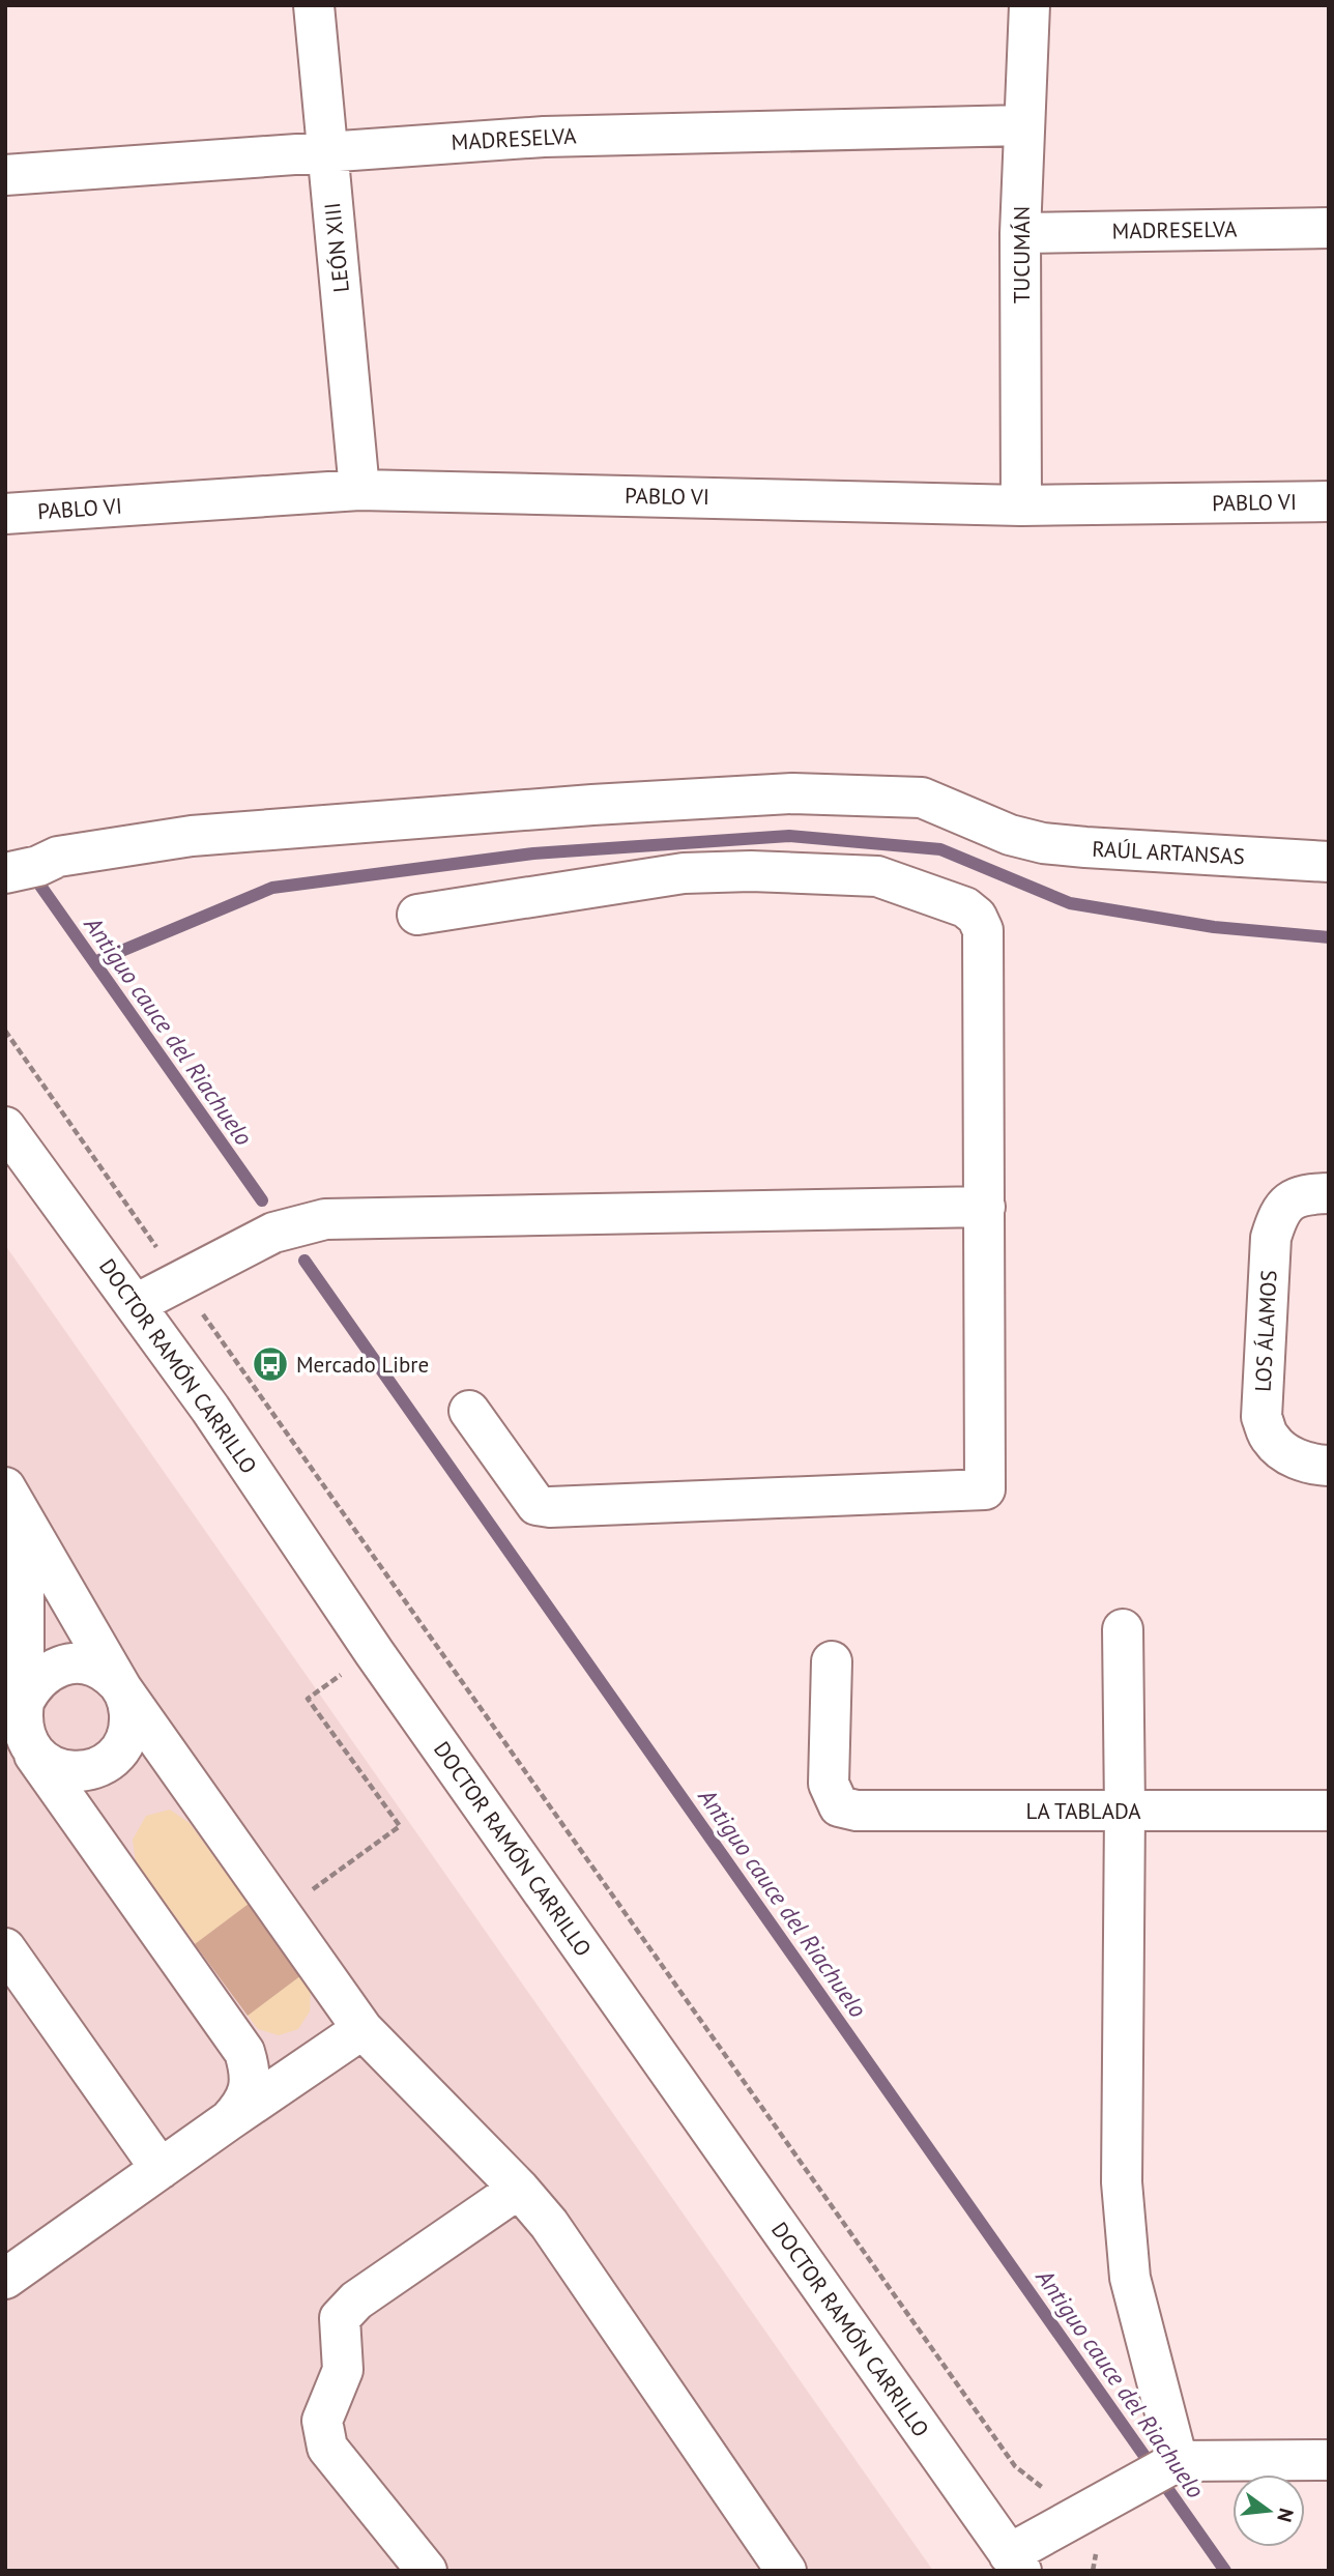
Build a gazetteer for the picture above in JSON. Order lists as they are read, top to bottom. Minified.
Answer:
{"streets":{"street":["MADRESELVA","LEÓN XIII","TUCUMÁN","PABLO VI","RAÚL ARTANSAS","LOS ÁLAMOS","DOCTOR RAMÓN CARRILLO","LA TABLADA"]},"crossings":[["MADRESELVA","LEÓN XIII"],["MADRESELVA","TUCUMÁN"],["LEÓN XIII","PABLO VI"],["TUCUMÁN","PABLO VI"]],"water":["Antiguo cauce del Riachuelo"],"places":{"bus stop":["Mercado Libre"]},"north":"right"}
